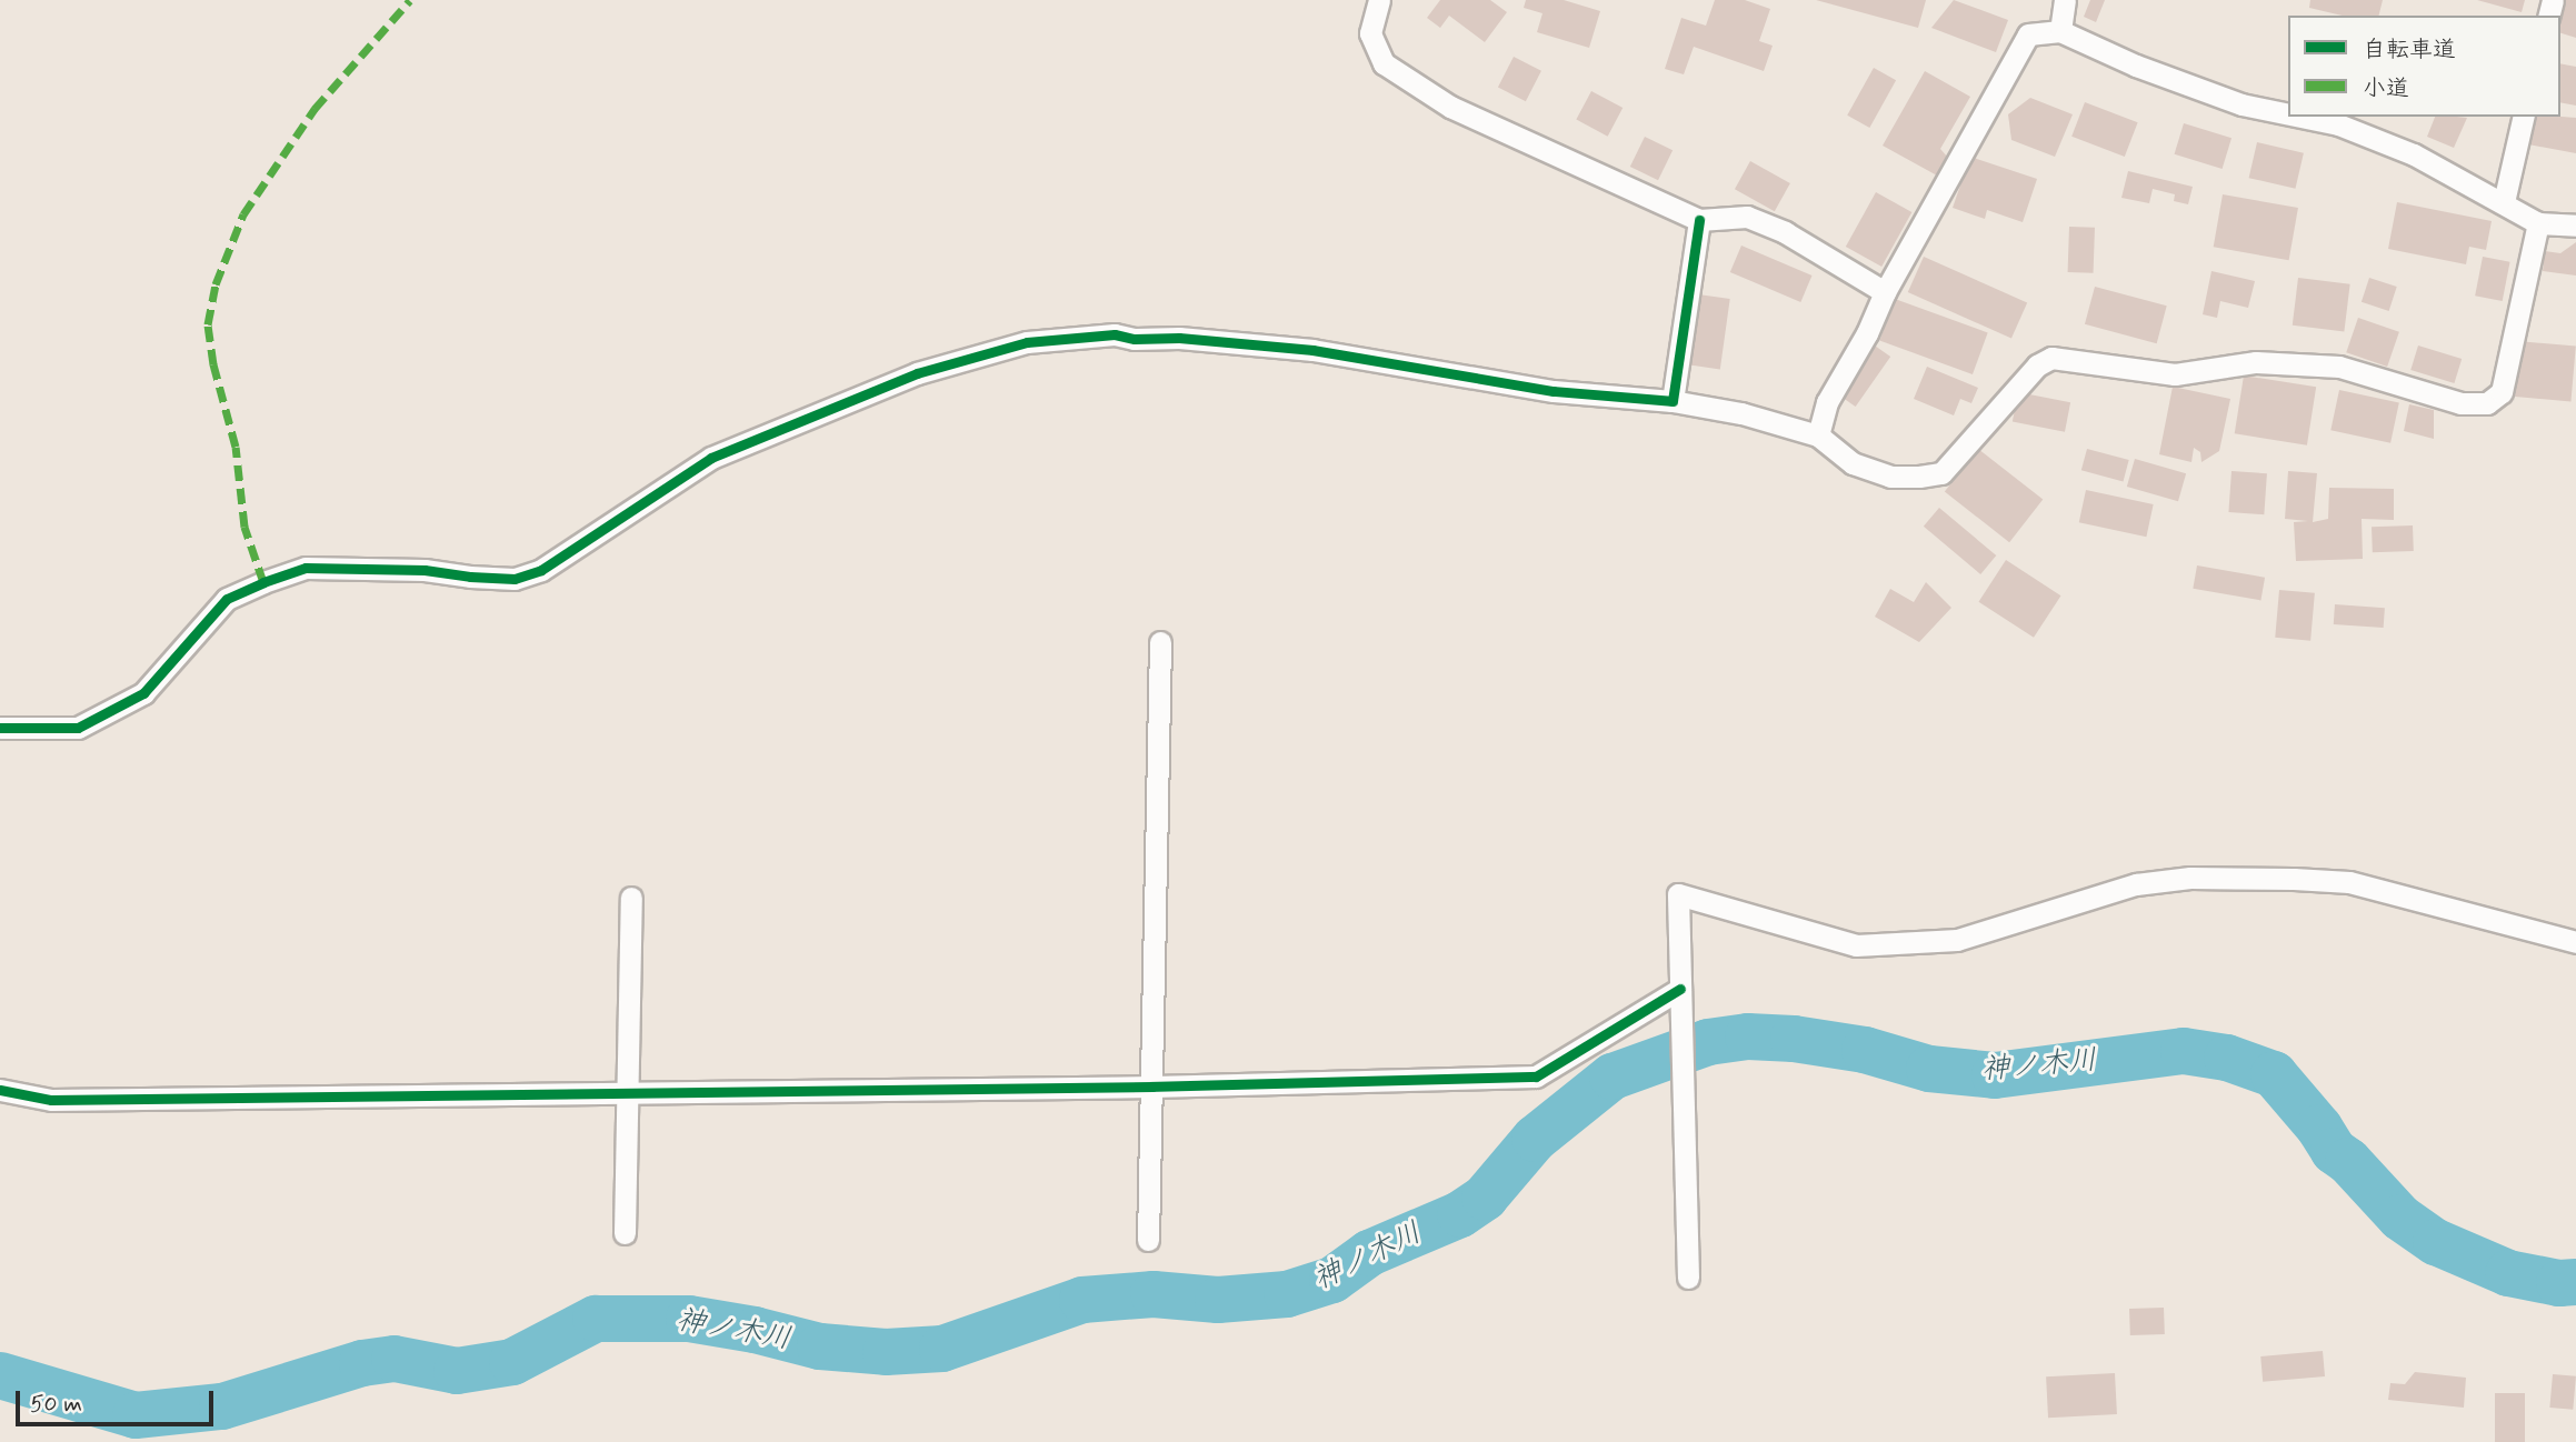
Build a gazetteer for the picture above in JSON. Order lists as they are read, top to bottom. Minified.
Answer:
{"water":["神ノ木川"],"legend":["自転車道","小道"],"scale_bar":"50 m"}
